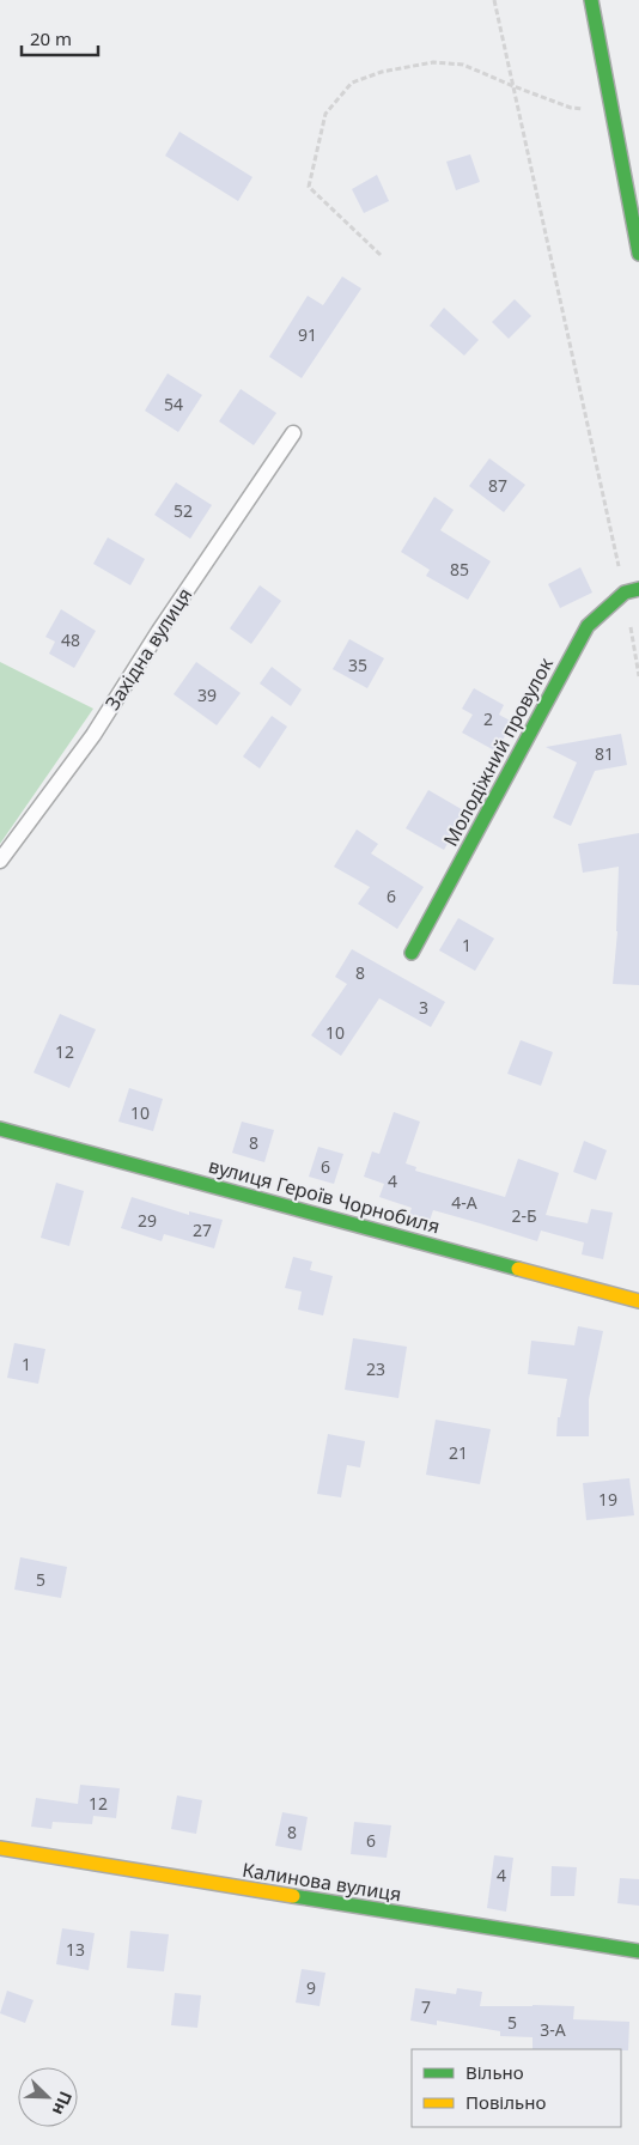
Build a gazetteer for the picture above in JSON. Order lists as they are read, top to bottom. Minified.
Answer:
{"streets":{"main road":["Молодіжний провулок","вулиця Героїв Чорнобиля","Калинова вулиця"],"lane":["Західна вулиця"]},"house_numbers":["91","54","87","52","85","48","35","39","2","81","6","1","8","3","10","12","10","8","6","4","4-А","2-Б","29","27","1","23","21","19","5","12","8","6","4","13","9","7","5","3-А"],"legend":["Вільно","Повільно"],"scale_bar":"20 m","north":"bottom right"}
